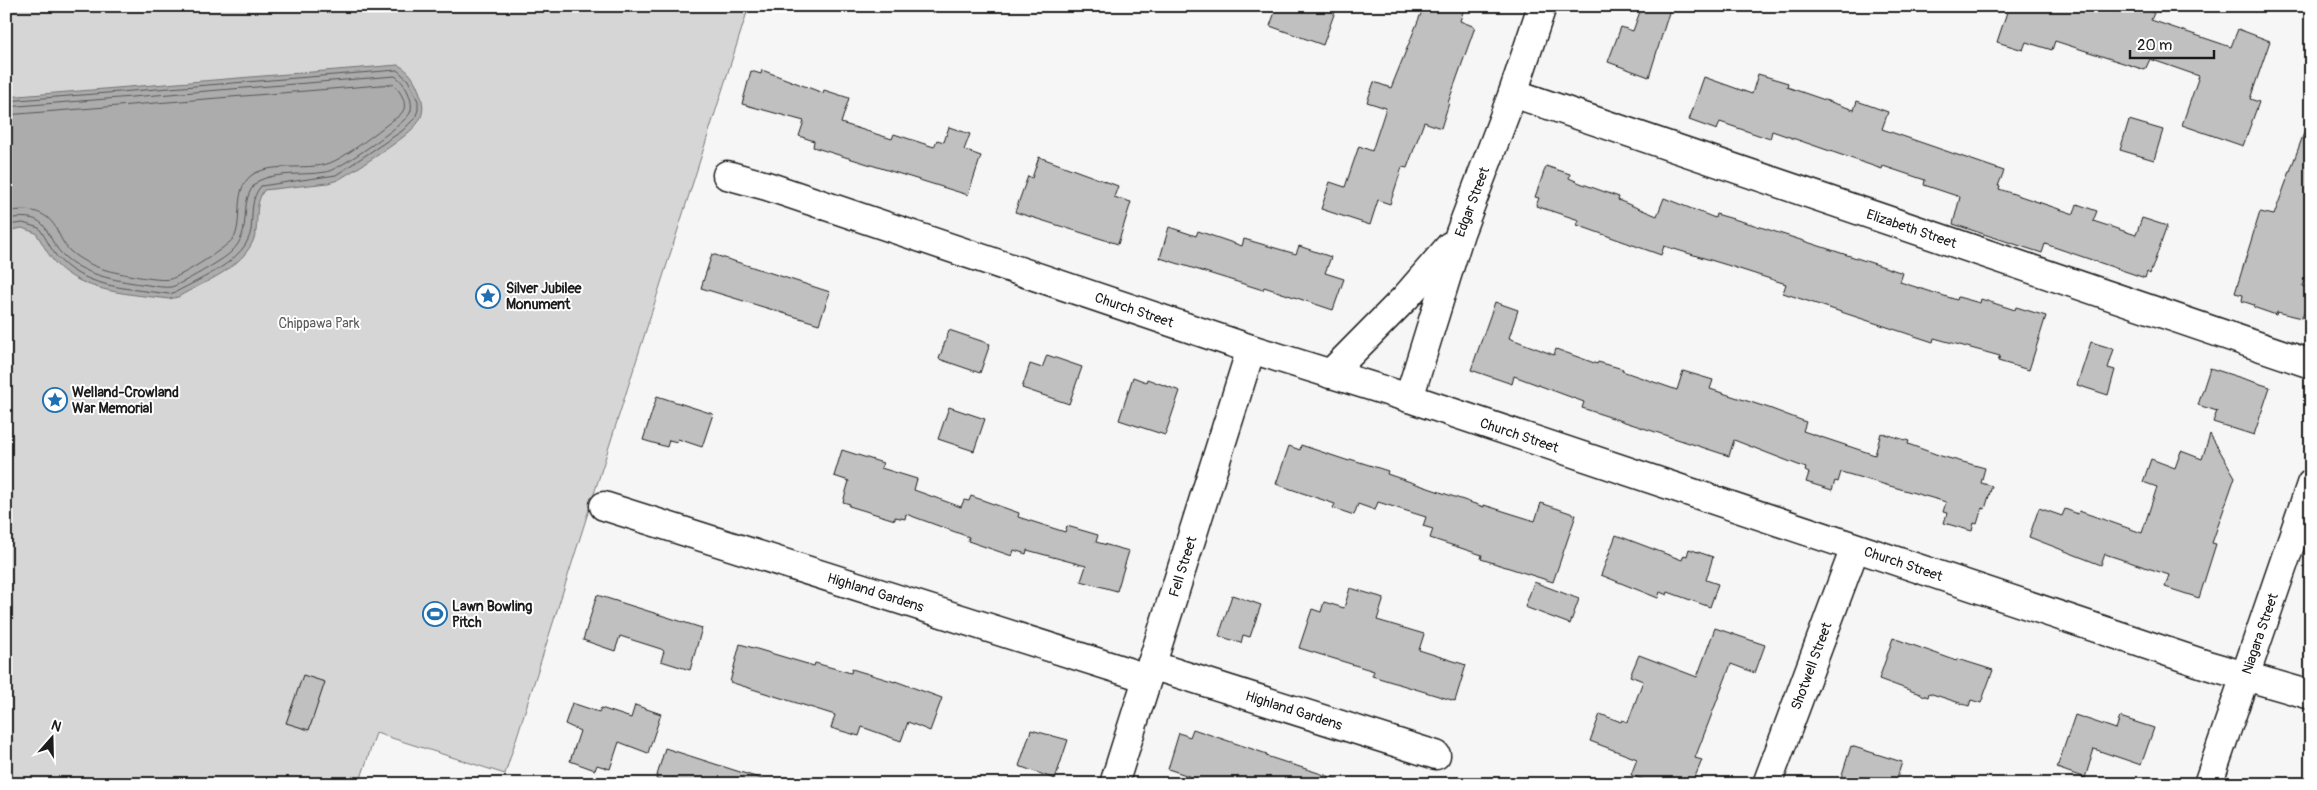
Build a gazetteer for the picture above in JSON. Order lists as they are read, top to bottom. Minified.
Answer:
{"streets":{"street":["Edgar Street","Elizabeth Street","Church Street","Fell Street","Highland Gardens","Niagara Street","Shotwell Street"]},"crossings":[["Edgar Street","Elizabeth Street"],["Edgar Street","Church Street"],["Church Street","Fell Street"],["Church Street","Niagara Street"],["Church Street","Shotwell Street"],["Fell Street","Highland Gardens"]],"parks":["Chippawa Park"],"places":{"place":["Silver Jubilee Monument","Welland-Crowland War Memorial"],"sports":["Lawn Bowling Pitch"]},"scale_bar":"20 m","north":"top"}
